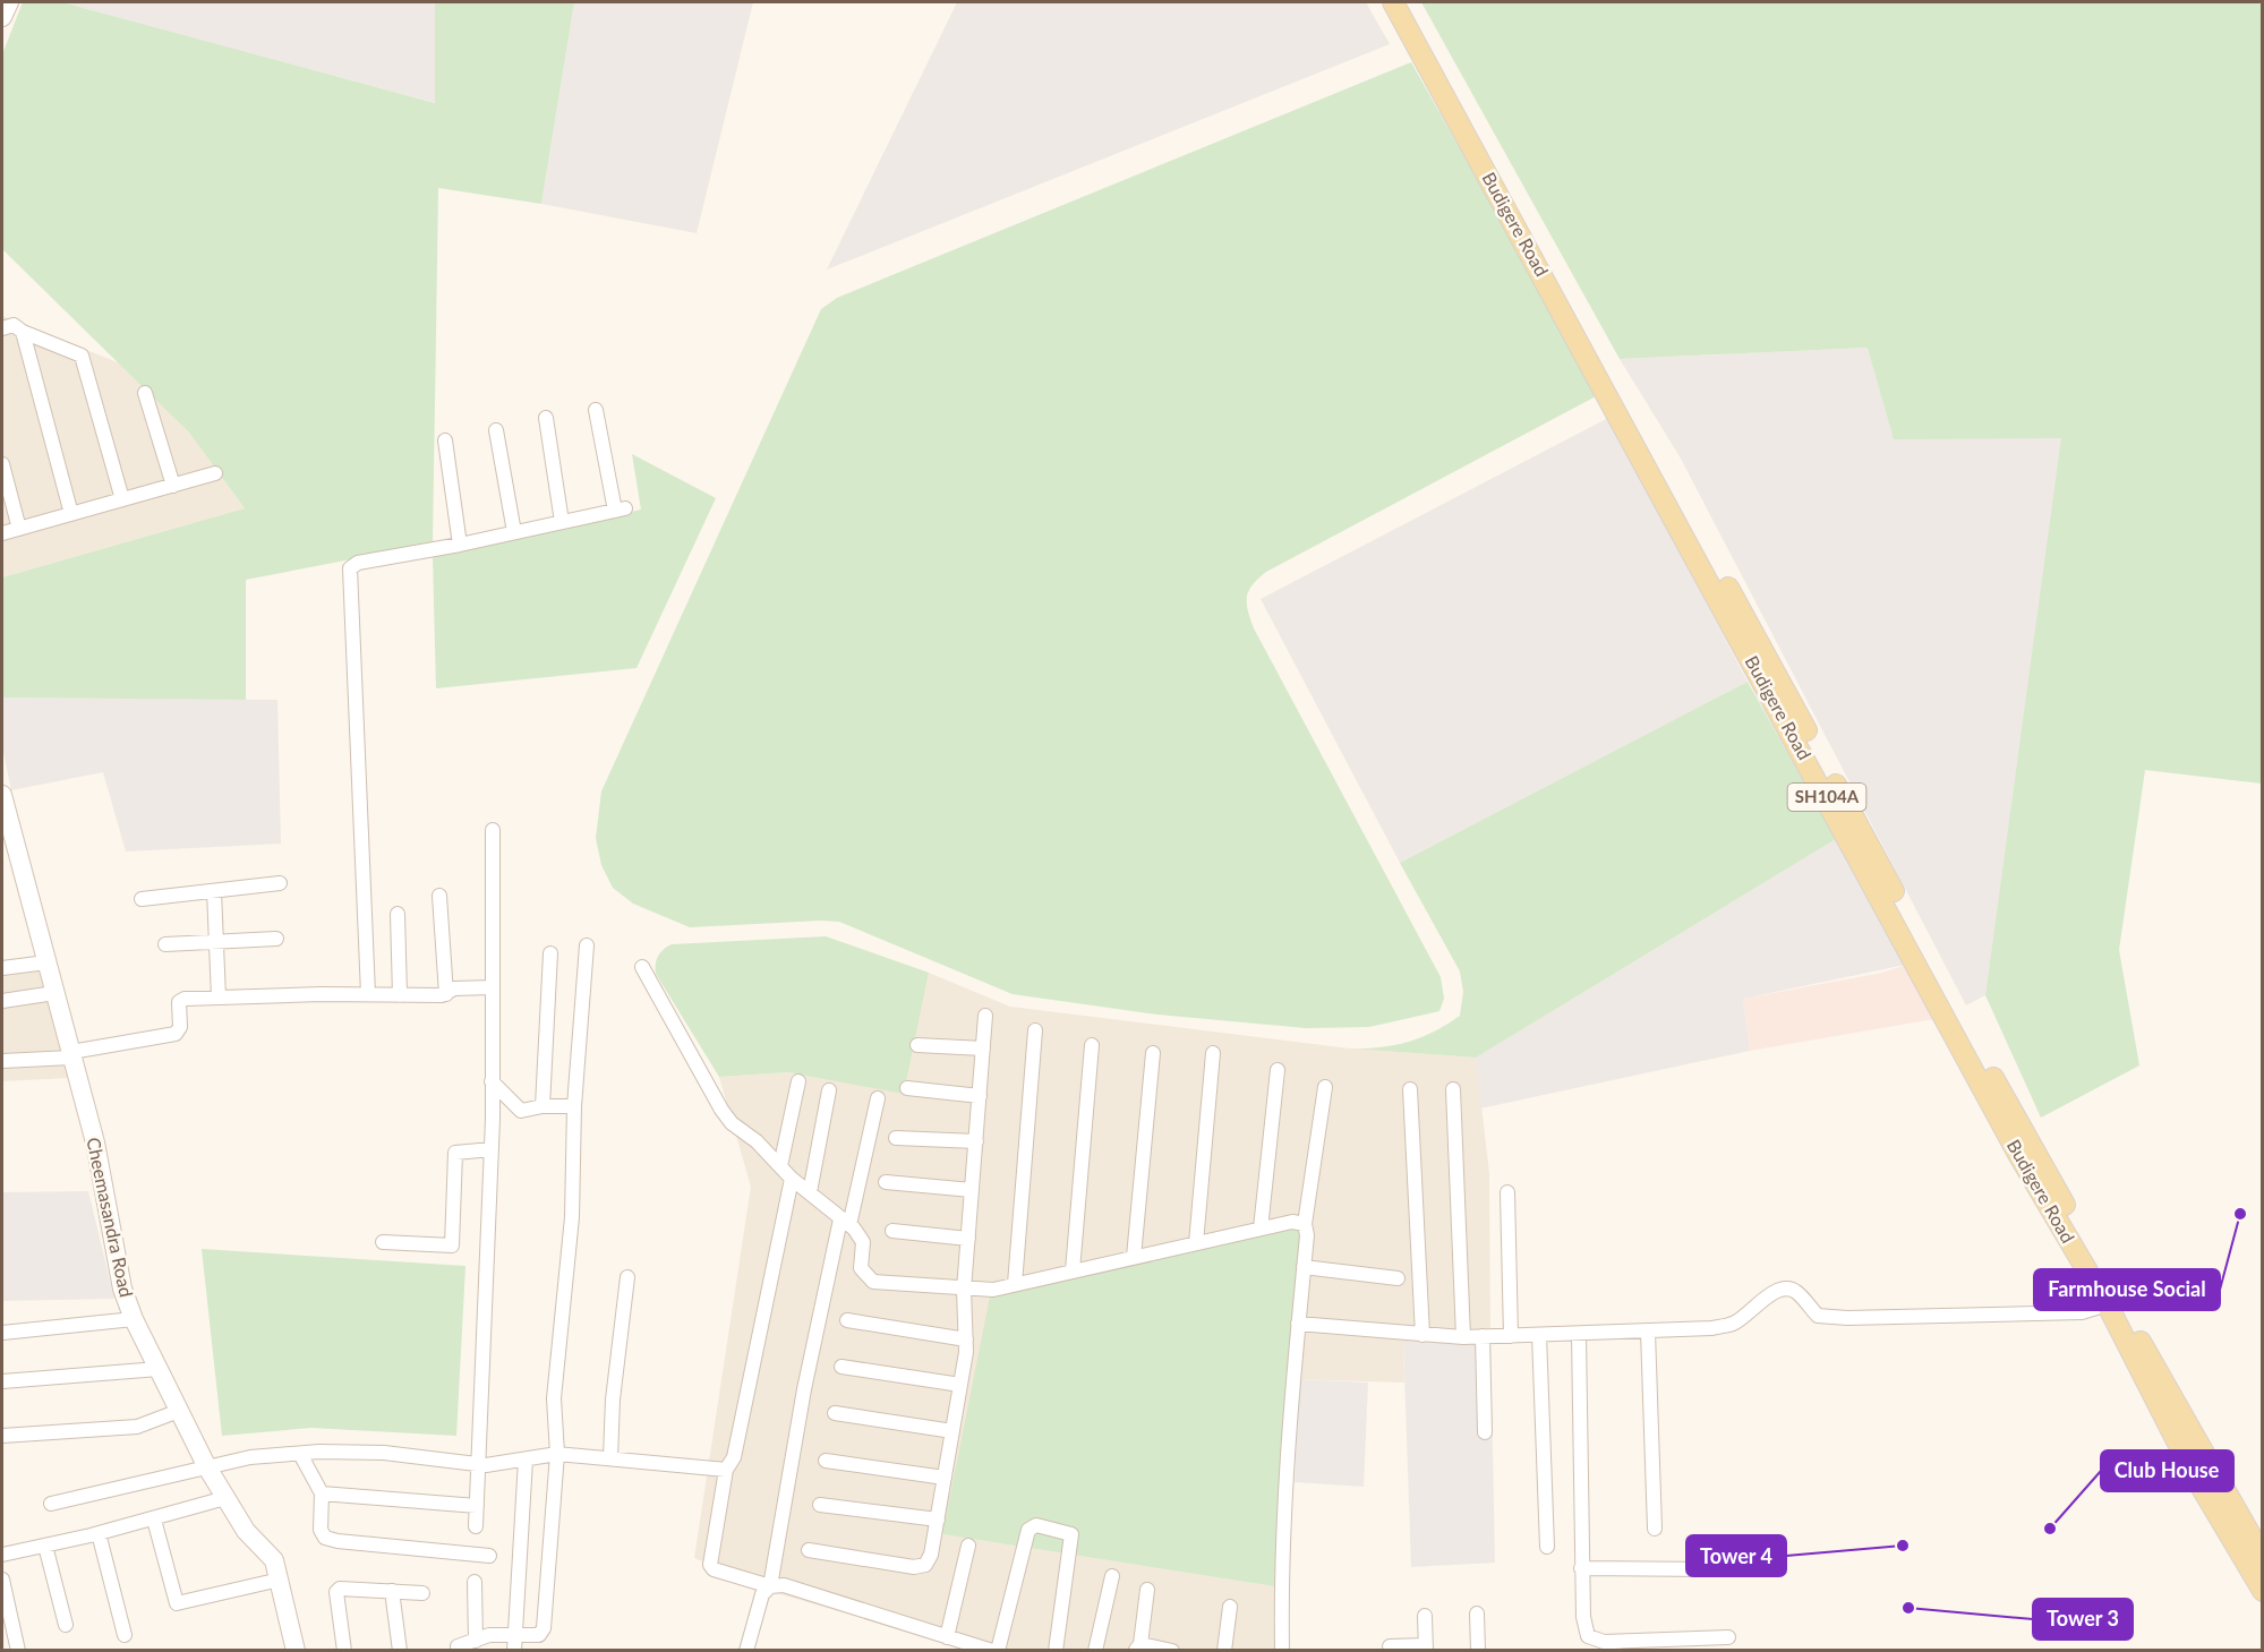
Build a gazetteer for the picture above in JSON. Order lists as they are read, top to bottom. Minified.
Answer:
{"streets":{"main road":["Budigere Road","SH104A"],"street":["Cheemasandra Road"]},"places":["Farmhouse Social","Club House","Tower 4","Tower 3"]}
